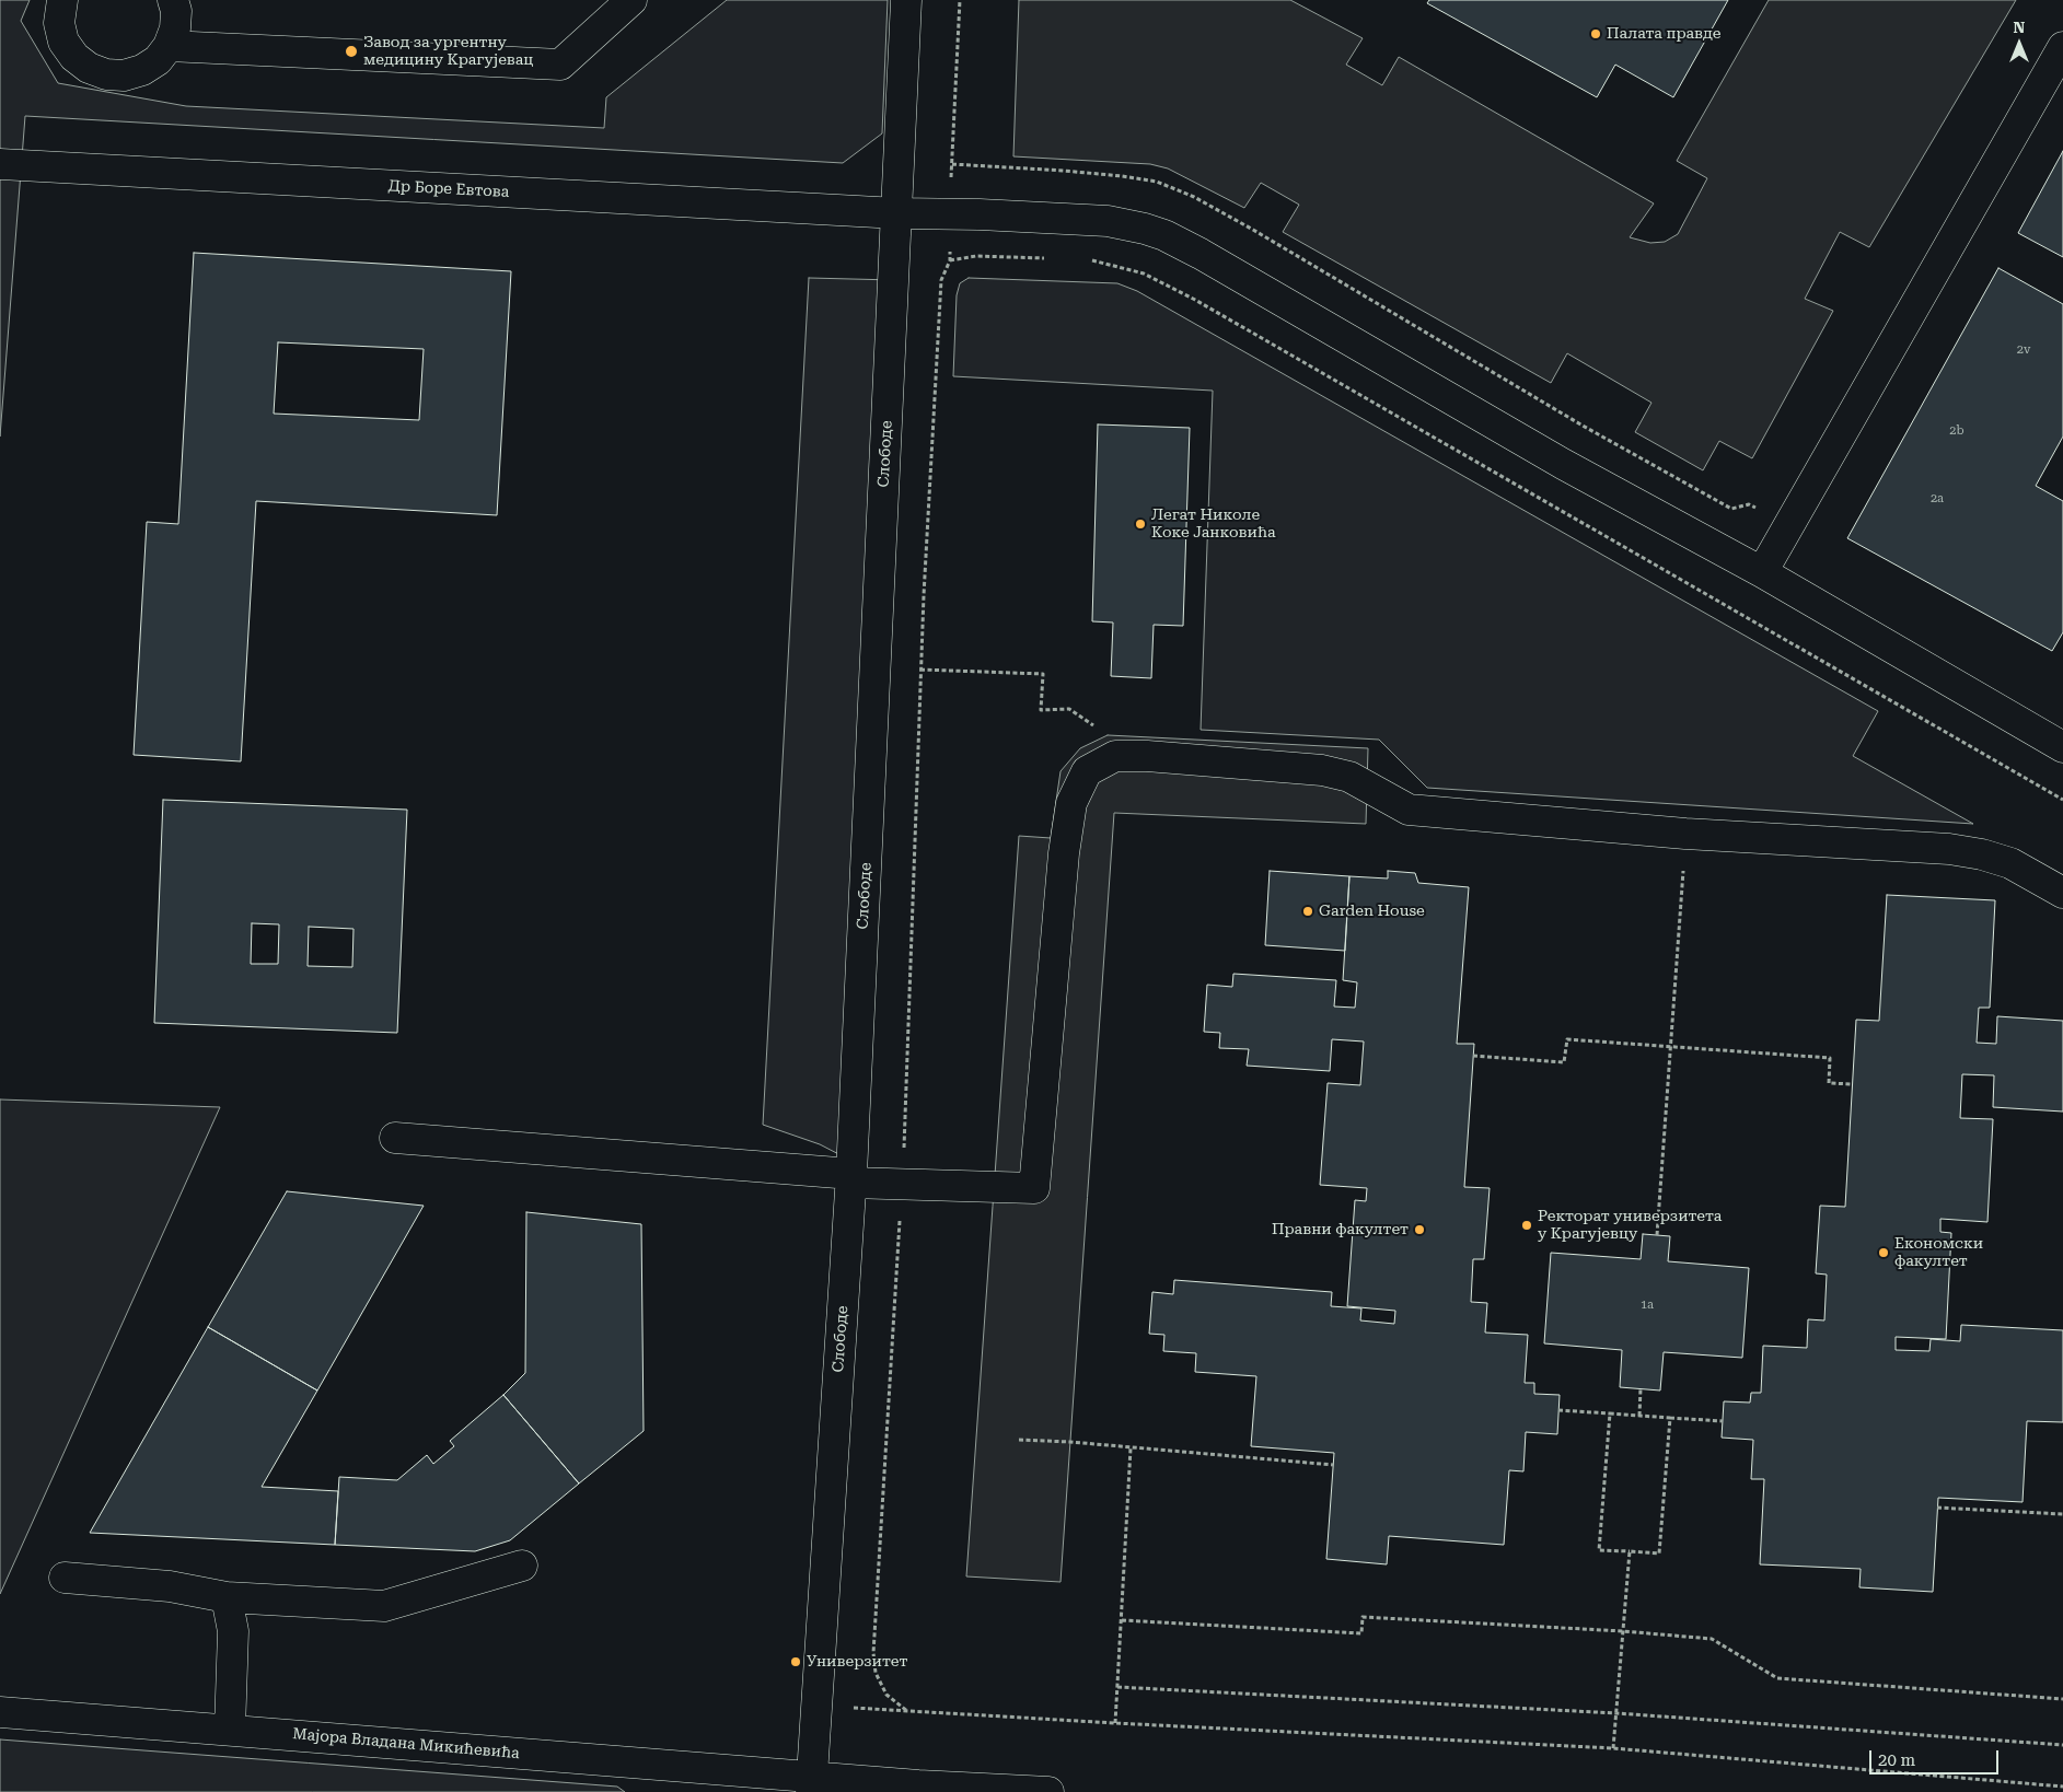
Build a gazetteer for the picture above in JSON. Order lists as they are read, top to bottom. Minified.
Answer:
{"streets":{"street":["Др Боре Евтова","Слободе","Мајора Владана Микићевића"]},"crossings":[["Др Боре Евтова","Слободе"],["Слободе","Мајора Владана Микићевића"]],"places":["Палата правде","Завод за ургентну медицину Крагујевац","Легат Николе Коке Јанковића","Garden House","Ректорат универзитета у Крагујевцу","Правни факултет","Економски факултет","Универзитет"],"house_numbers":["2v","2b","2a","1a"],"scale_bar":"20 m","north":"top"}
